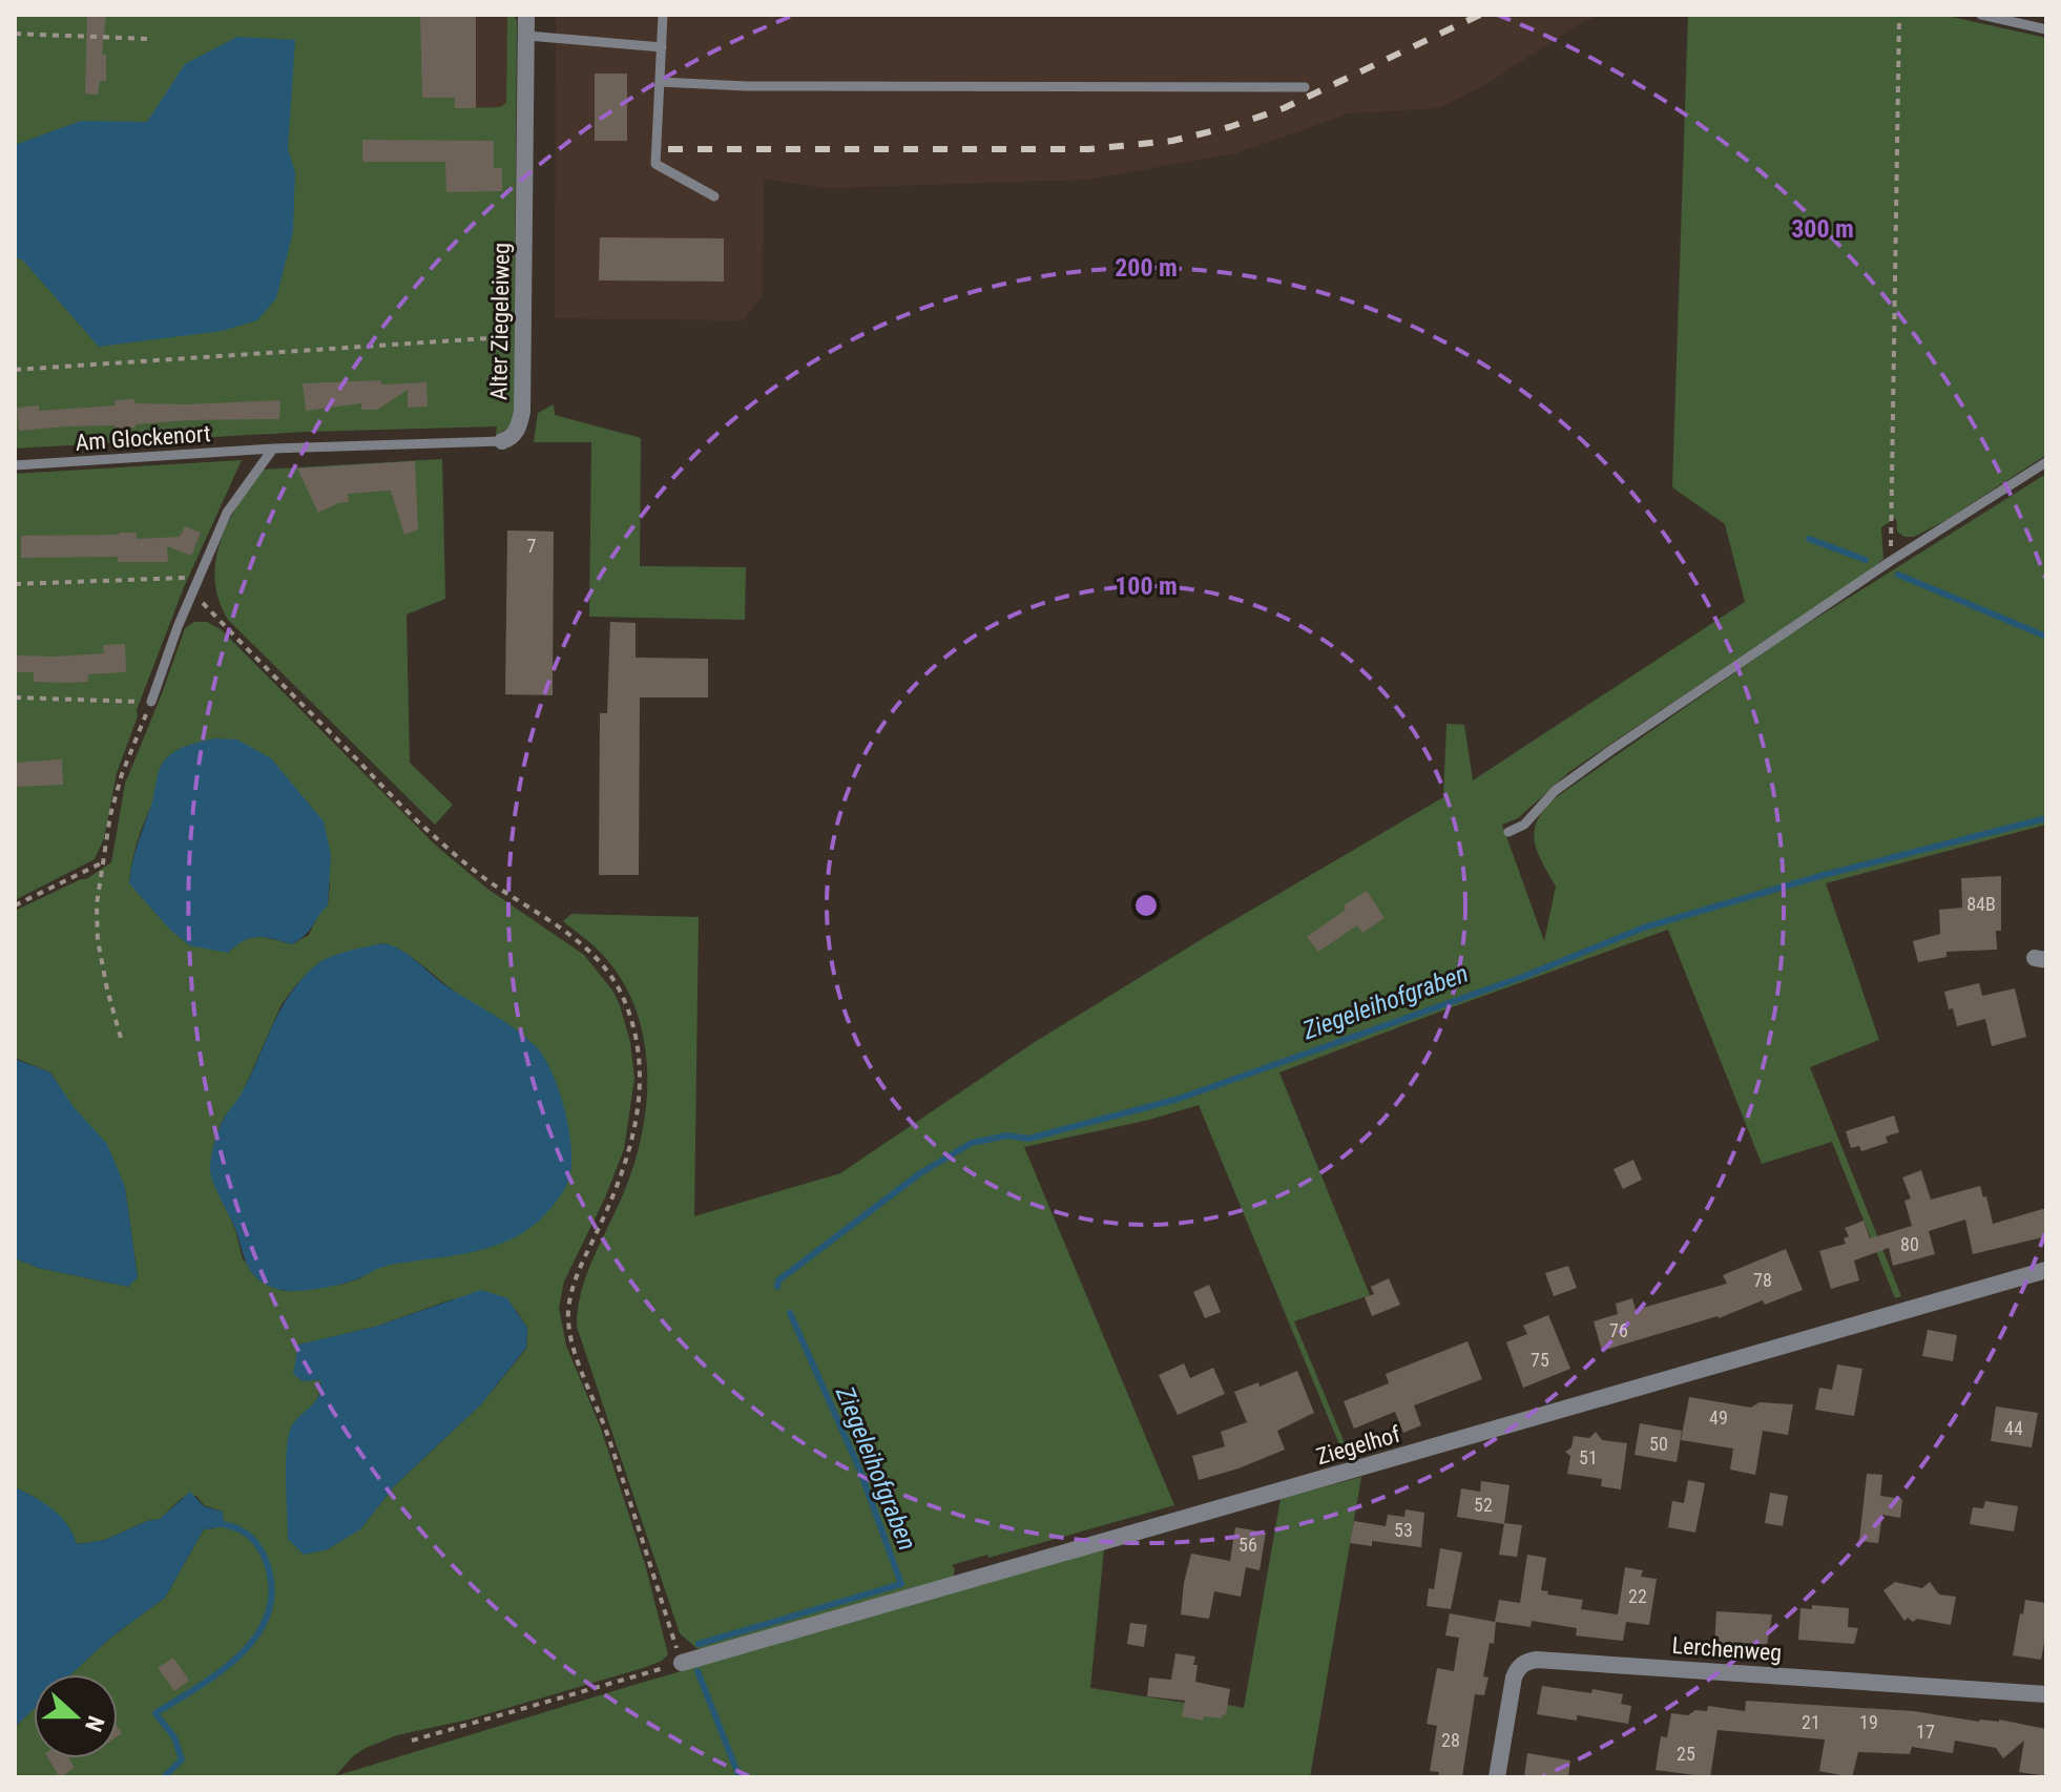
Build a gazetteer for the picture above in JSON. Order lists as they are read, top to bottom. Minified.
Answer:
{"streets":{"street":["Alter Ziegeleiweg","Ziegelhof","Lerchenweg"],"lane":["Am Glockenort"]},"crossings":[["Alter Ziegeleiweg","Am Glockenort"]],"water":["Ziegeleihofgraben"],"house_numbers":["7","84B","80","78","76","75","49","44","50","51","52","53","56","22","21","19","17","28","25"],"north":"right","rings":["300 m","200 m","100 m"]}
